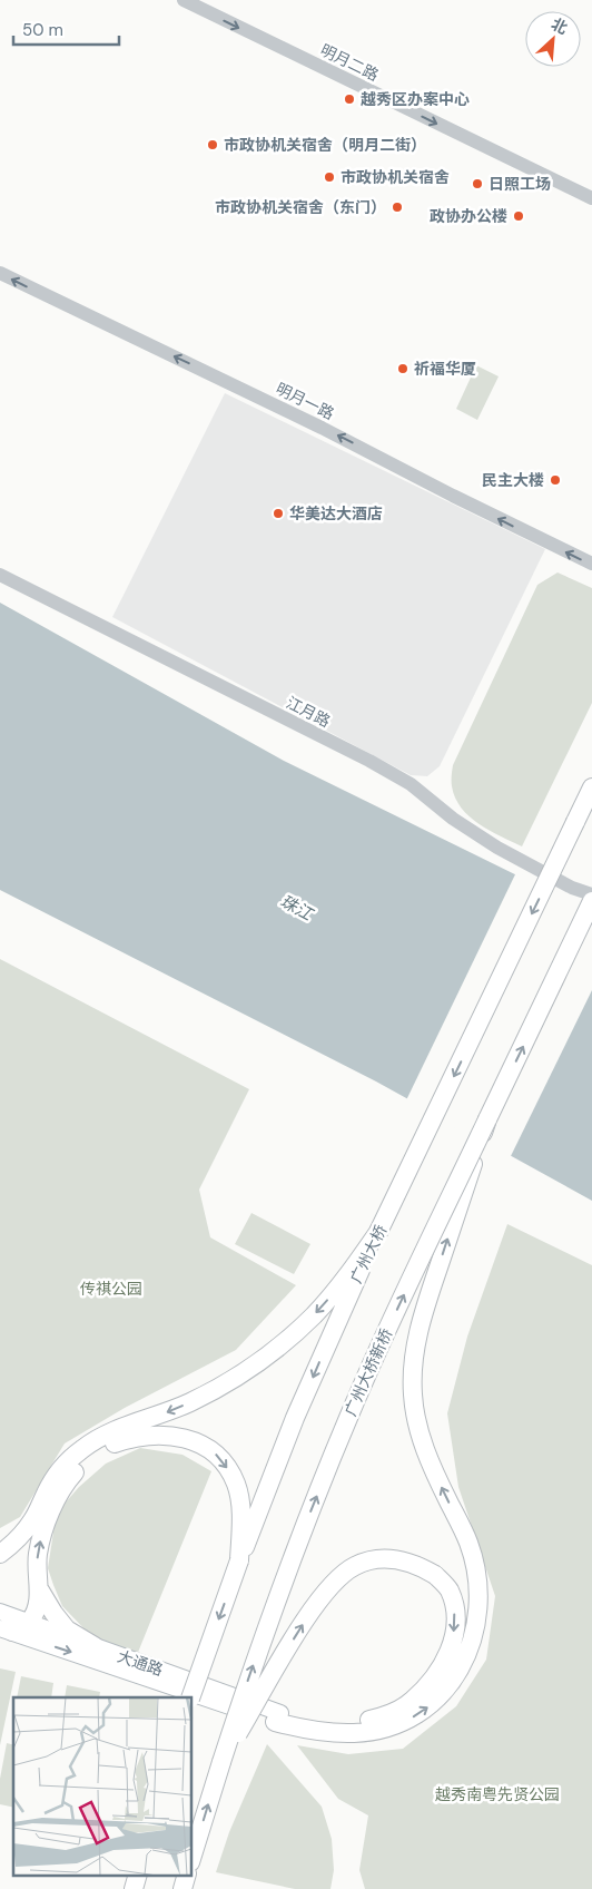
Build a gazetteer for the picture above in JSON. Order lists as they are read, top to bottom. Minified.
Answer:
{"streets":{"highway":["广州大桥","广州大桥新桥"],"main road":["大通路"],"street":["明月二路","明月一路","江月路"]},"one_way":["明月二路","明月一路","广州大桥","广州大桥新桥"],"water":["珠江"],"parks":["传祺公园","越秀南粤先贤公园"],"places":["越秀区办案中心","市政协机关宿舍（明月二街）","市政协机关宿舍","日照工场","市政协机关宿舍（东门）","政协办公楼","祈福华厦","民主大楼","华美达大酒店"],"scale_bar":"50 m","north":"top right"}
